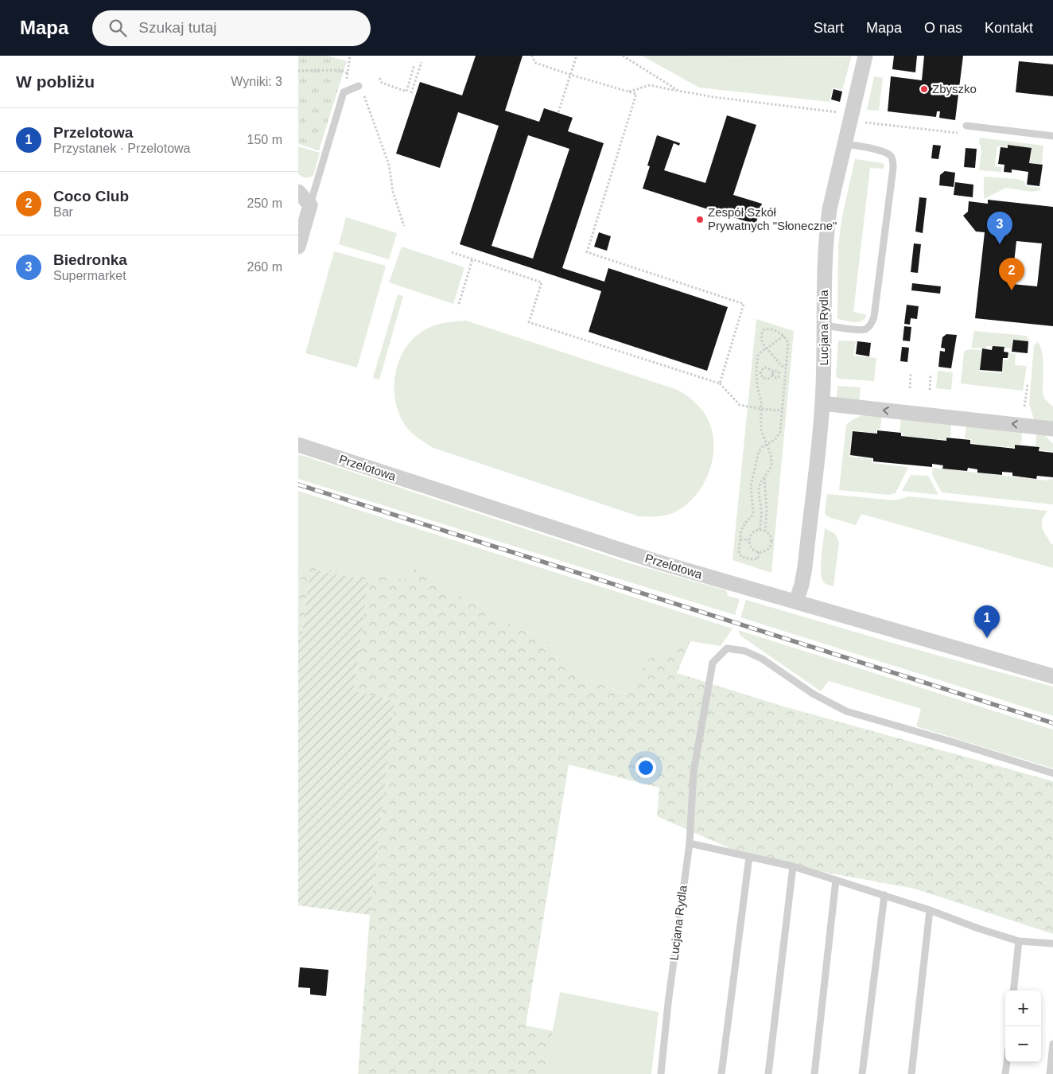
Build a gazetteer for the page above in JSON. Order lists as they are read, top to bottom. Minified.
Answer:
{"streets":{"street":["Lucjana Rydla","Przelotowa"]},"crossings":[["Lucjana Rydla","Przelotowa"]],"places":["Zbyszko","Zespół Szkół Prywatnych \"Słoneczne\""],"page":{"header":"Mapa","search":"Szukaj tutaj","nav":["Start","Mapa","O nas","Kontakt"],"heading":["W pobliżu","Wyniki: 3"],"list":[{"mark":"1","name":"Przelotowa","note":"Przystanek · Przelotowa","value":"150 m"},{"mark":"2","name":"Coco Club","note":"Bar","value":"250 m"},{"mark":"3","name":"Biedronka","note":"Supermarket","value":"260 m"}],"pins":["3","2","1"],"map_buttons":["+","−"]}}
